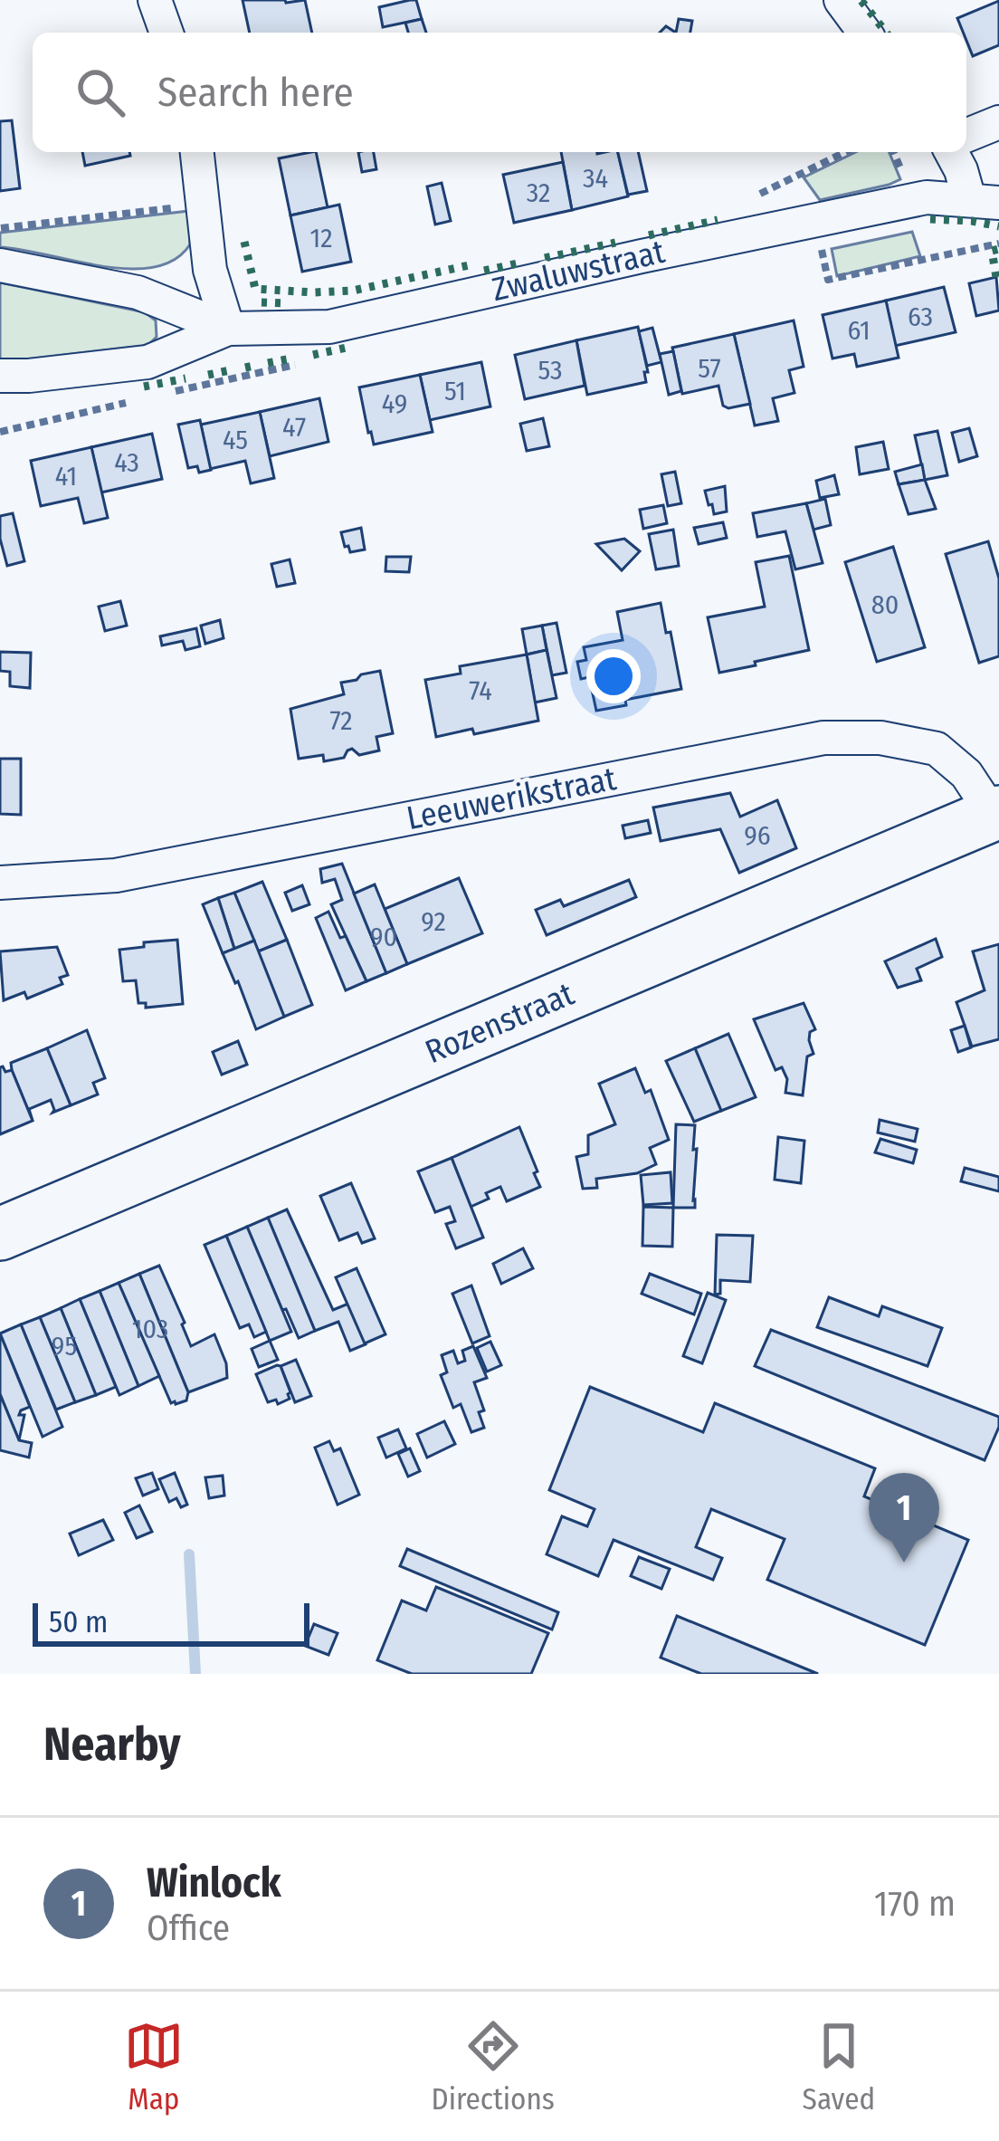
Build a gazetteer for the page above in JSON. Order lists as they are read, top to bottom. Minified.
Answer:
{"streets":{"main road":["Rozenstraat"],"street":["Zwaluwstraat","Leeuwerikstraat"]},"crossings":[["Leeuwerikstraat","Rozenstraat"]],"house_numbers":["34","32","12","63","61","57","53","51","49","47","45","43","41","80","74","72","96","92","90","103","95"],"scale_bar":"50 m","page":{"search":"Search here","pins":"1","scale":"50 m","heading":"Nearby","list":[{"mark":"1","name":"Winlock","note":"Office","value":"170 m"}],"nav":["Map","Directions","Saved"]}}
